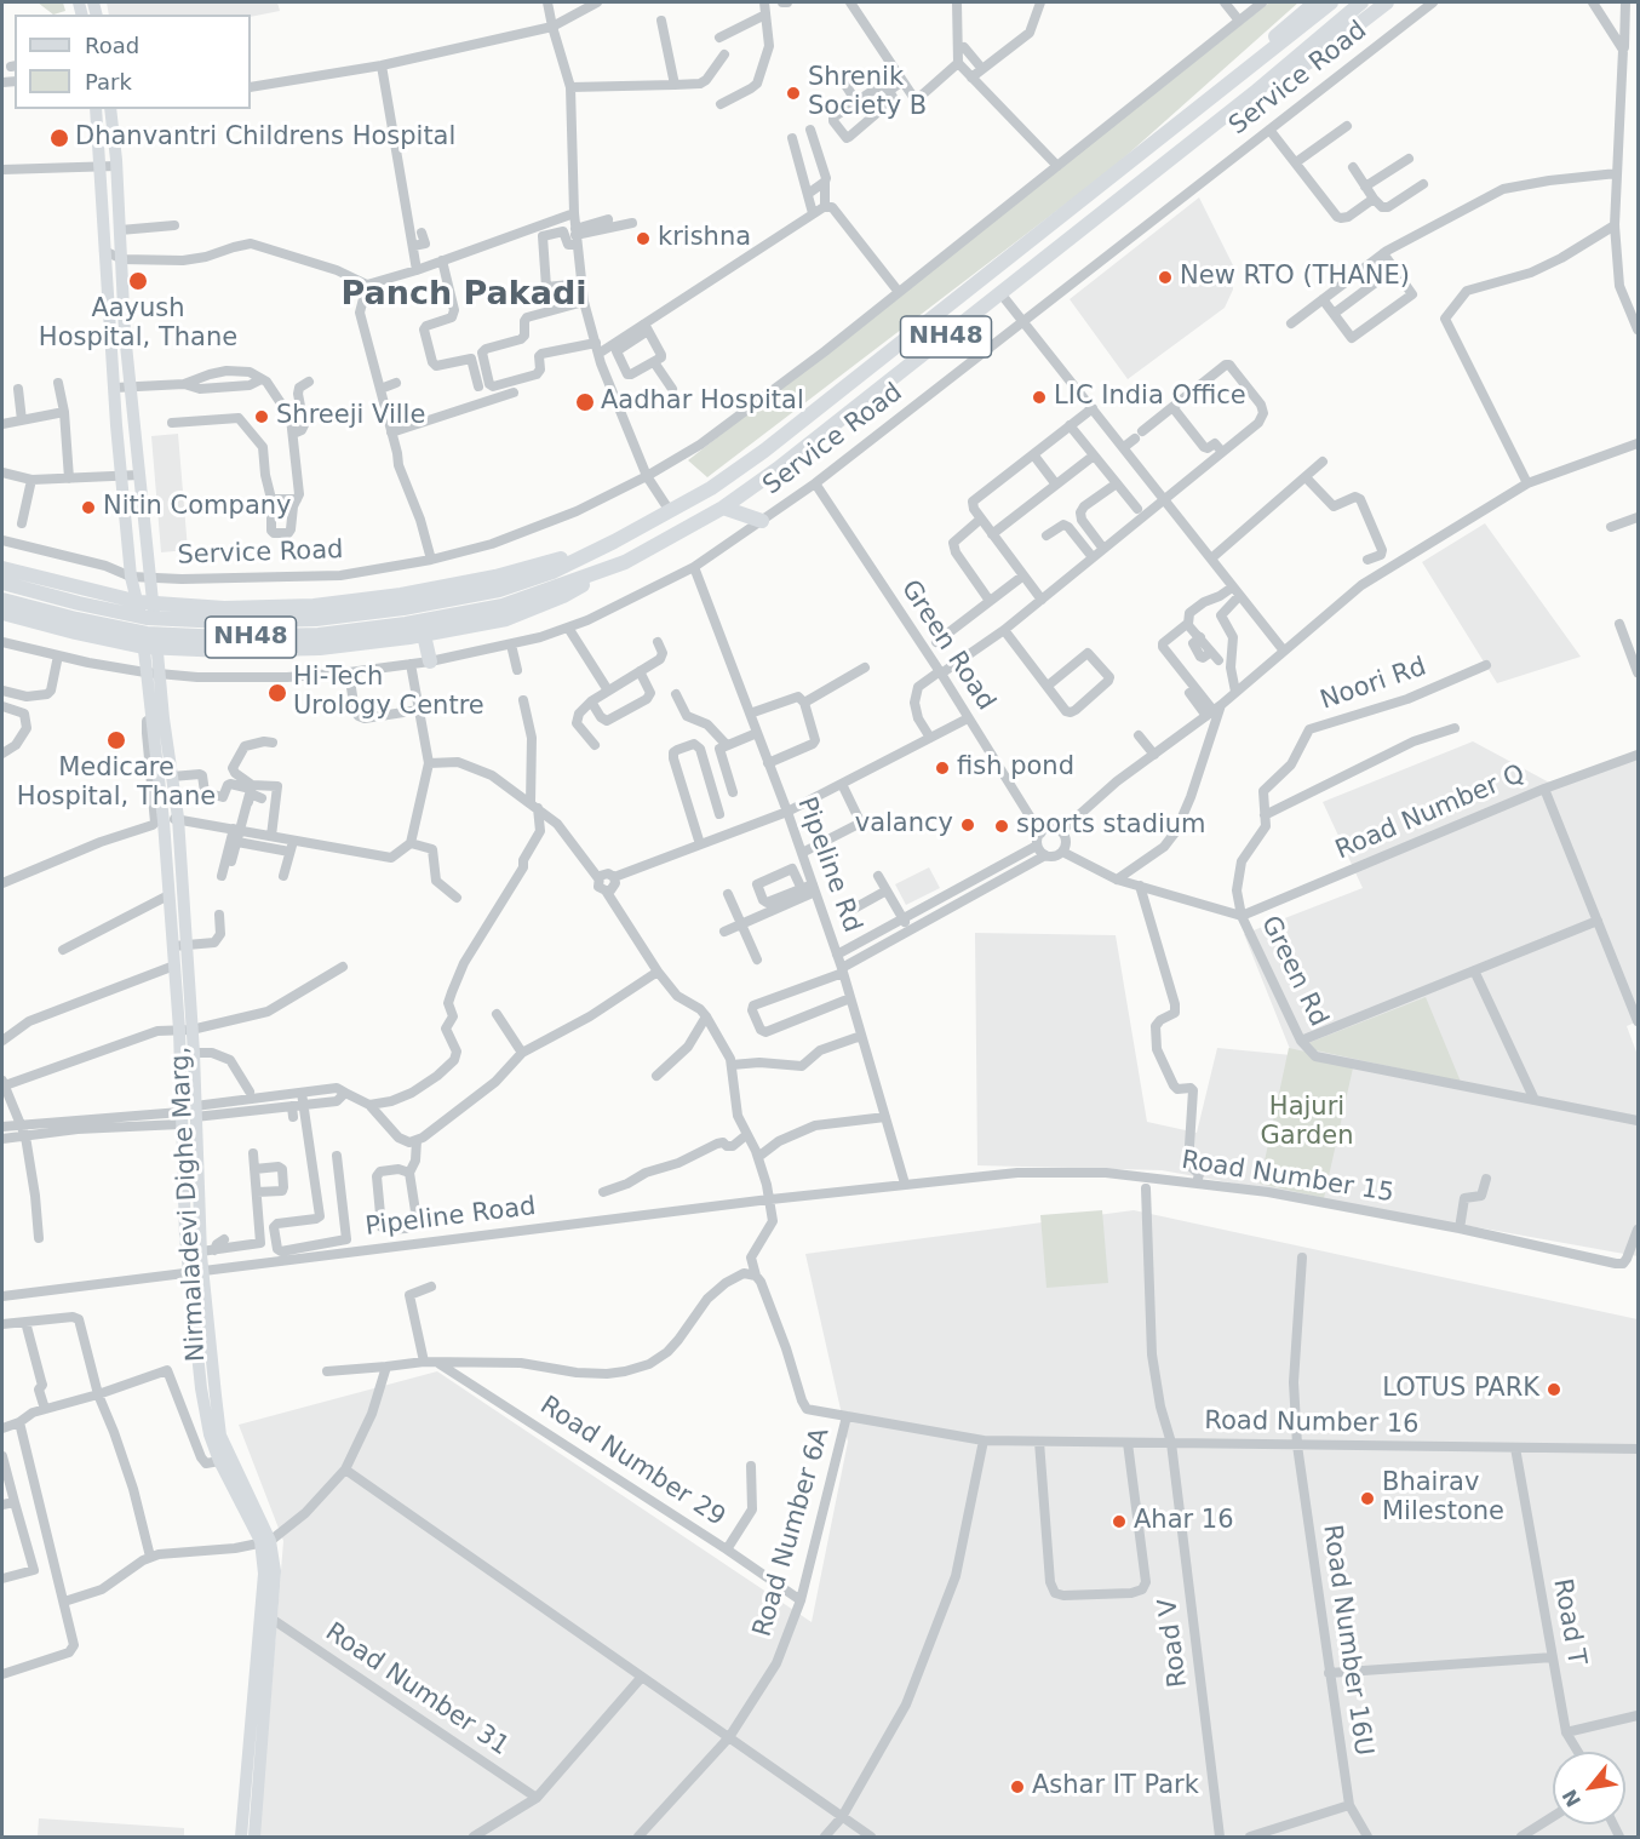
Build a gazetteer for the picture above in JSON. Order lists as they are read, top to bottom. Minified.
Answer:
{"streets":{"highway":["NH48"],"main road":["Nirmaladevi Dighe Marg,"],"street":["Service Road","Green Road","Noori Rd","Road Number Q","Pipeline Rd","Green Rd","Road Number 15","Pipeline Road","Road Number 16","Road Number 29","Road Number 6A","Road T","Road Number 16U","Road V","Road Number 31"]},"crossings":[["Service Road","Green Road"],["Service Road","Pipeline Rd"],["Service Road","Nirmaladevi Dighe Marg,"],["Green Road","Green Rd"],["Noori Rd","Road Number Q"],["Noori Rd","Green Rd"],["Road Number Q","Green Rd"],["Pipeline Rd","Road Number 15"],["Pipeline Rd","Pipeline Road"],["Road Number 15","Pipeline Road"],["Nirmaladevi Dighe Marg,","Road Number 31"],["Road Number 16","Road Number 6A"],["Road Number 16","Road T"],["Road Number 16","Road Number 16U"],["Road Number 16","Road V"],["Road Number 29","Road Number 6A"]],"districts":["Panch Pakadi"],"parks":["Hajuri Garden"],"places":["Shrenik Society B","Dhanvantri Childrens Hospital","krishna","New RTO (THANE)","Aayush Hospital, Thane","LIC India Office","Aadhar Hospital","Shreeji Ville","Nitin Company","Hi-Tech Urology Centre","Medicare Hospital, Thane","fish pond","valancy","sports stadium","LOTUS PARK","Bhairav Milestone","Ahar 16","Ashar IT Park"],"legend":["Road","Park"],"north":"bottom left"}
